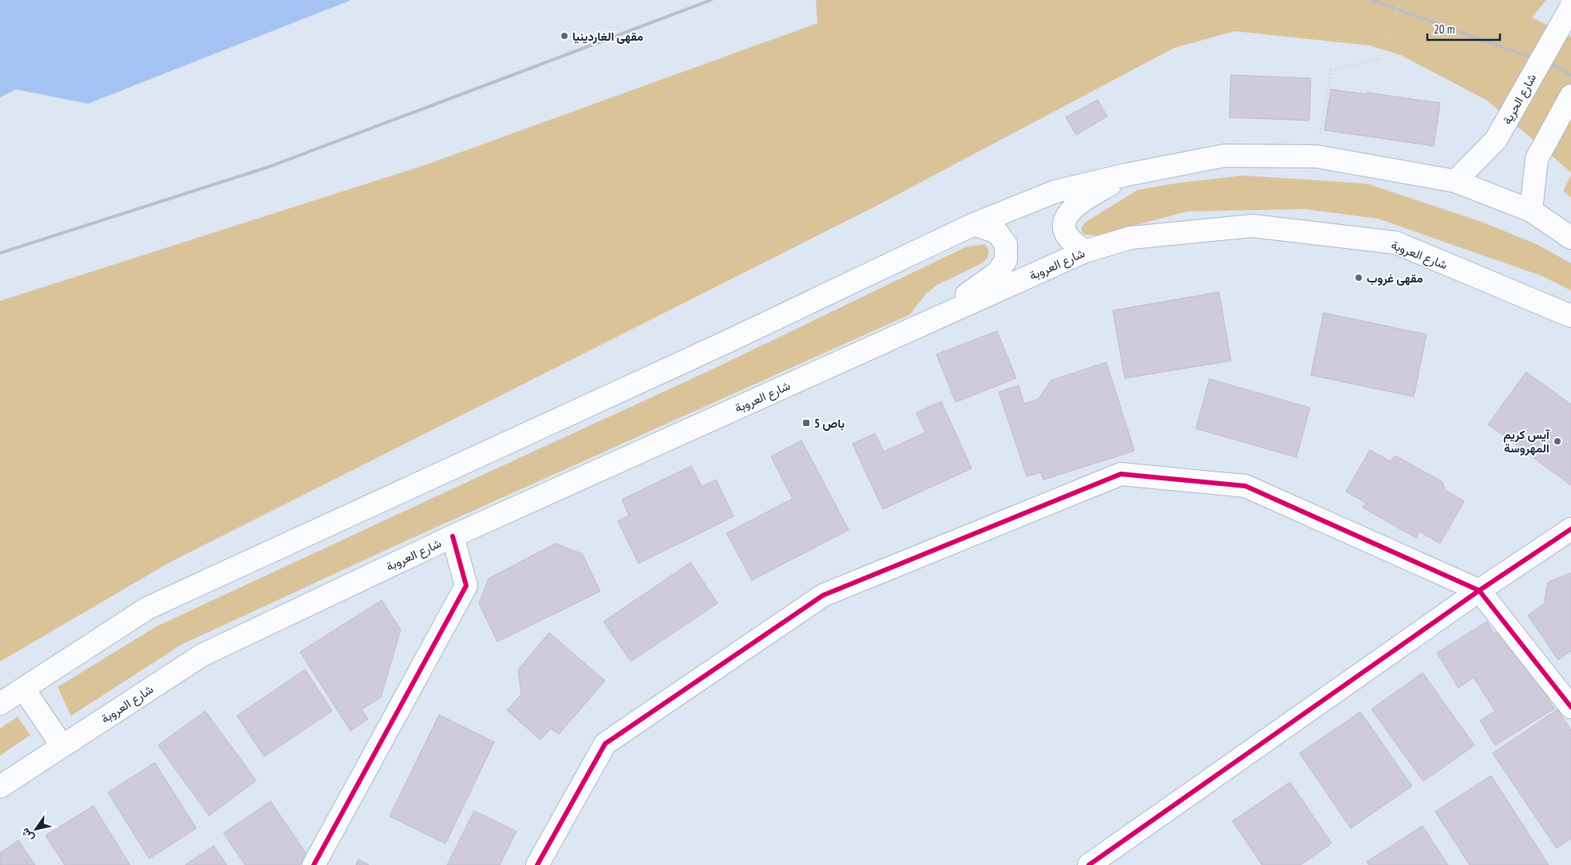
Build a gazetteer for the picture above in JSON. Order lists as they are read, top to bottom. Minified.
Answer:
{"streets":{"main road":["شارع الحرية","شارع العروبة"]},"places":{"other":["مقهى الغاردينيا","مقهى غروب","آيس كريم المهروسة"],"transit":["باص 5"]},"scale_bar":"20 m","north":"bottom left"}
